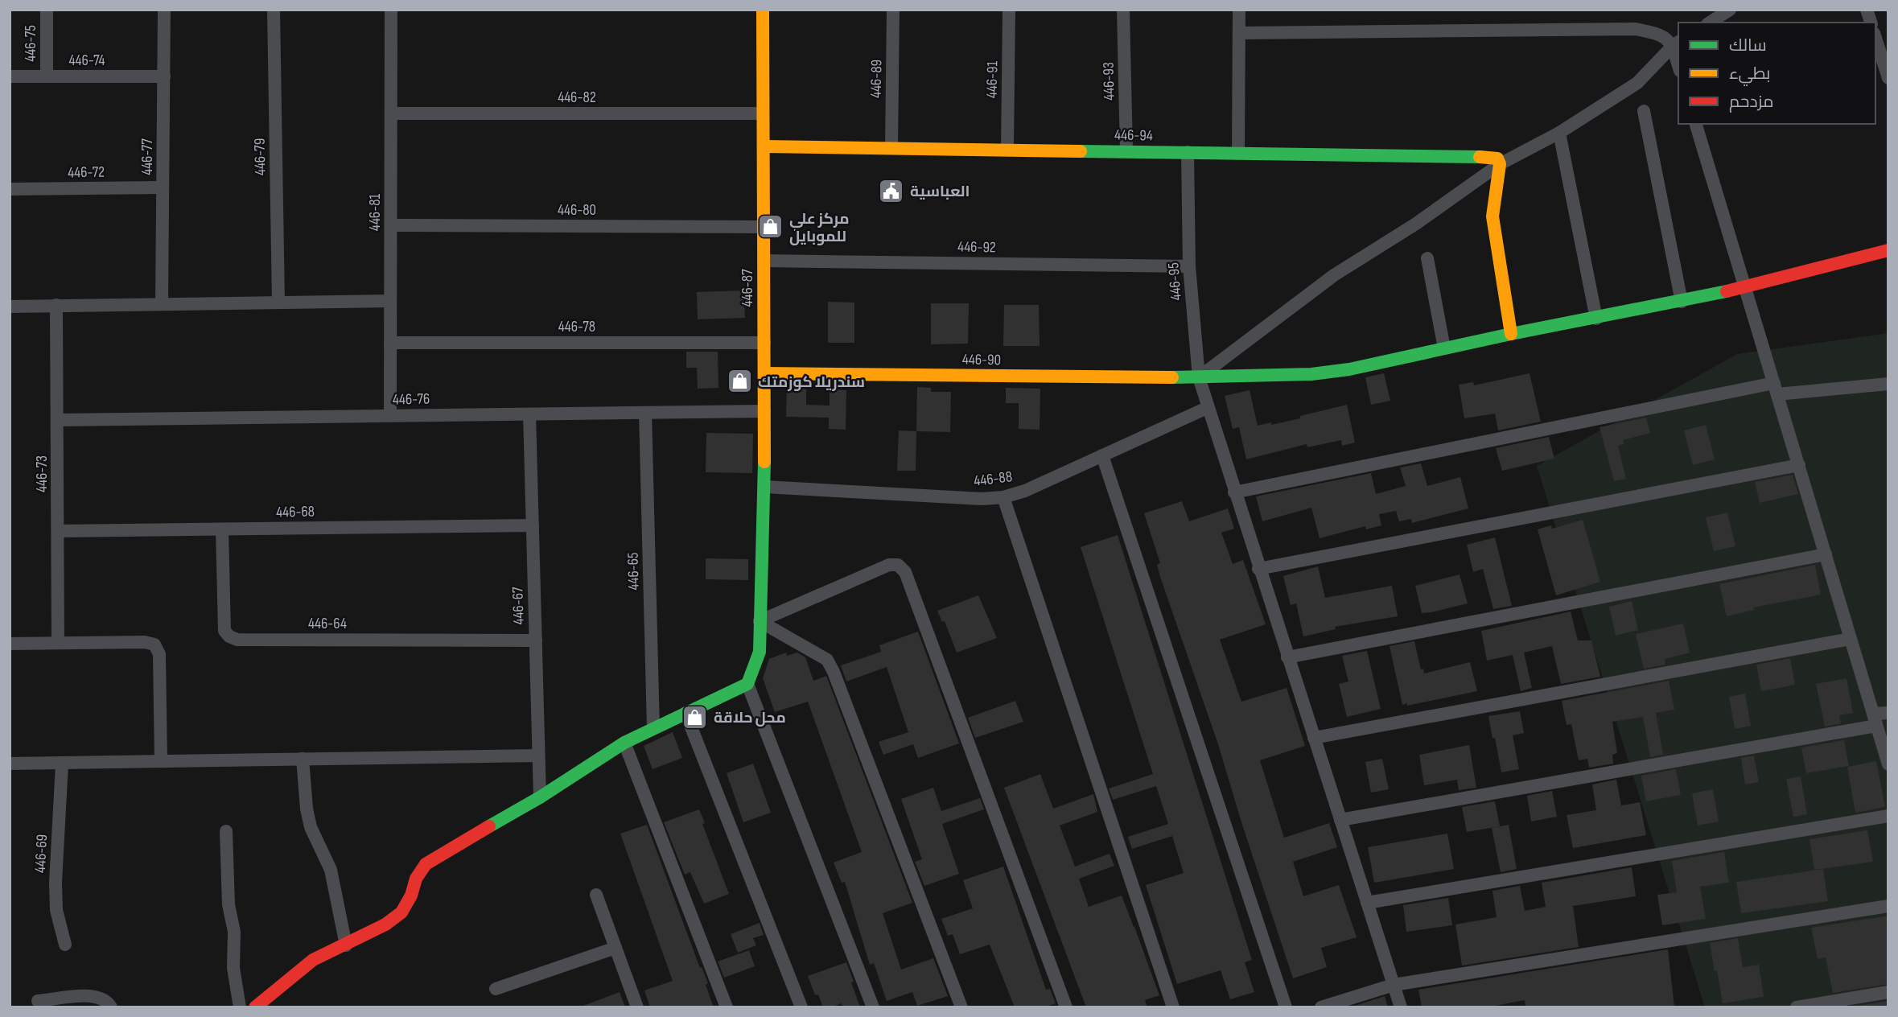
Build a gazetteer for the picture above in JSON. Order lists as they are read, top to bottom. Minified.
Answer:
{"streets":{"street":["446-75","446-74","446-89","446-91","446-93","446-82","446-94","446-77","446-79","446-72","446-80","446-81","446-92","446-95","446-87","446-78","446-90","446-76","446-73","446-88","446-68","446-65","446-67","446-64","446-69"]},"crossings":[["446-75","446-74"],["446-74","446-77"],["446-89","446-94"],["446-91","446-94"],["446-93","446-94"],["446-82","446-81"],["446-82","446-87"],["446-94","446-95"],["446-94","446-87"],["446-77","446-72"],["446-80","446-81"],["446-80","446-87"],["446-81","446-78"],["446-81","446-76"],["446-92","446-95"],["446-92","446-87"],["446-95","446-90"],["446-95","446-88"],["446-87","446-78"],["446-87","446-90"],["446-87","446-76"],["446-87","446-88"],["446-76","446-73"],["446-76","446-65"],["446-76","446-67"],["446-73","446-68"],["446-68","446-67"],["446-68","446-64"],["446-67","446-64"]],"places":{"public building":["العباسية"],"shop":["مركز علي للموبايل","سندريلا كوزمتك","محل حلاقة"]},"legend":["سالك","بطيء","مزدحم"]}
